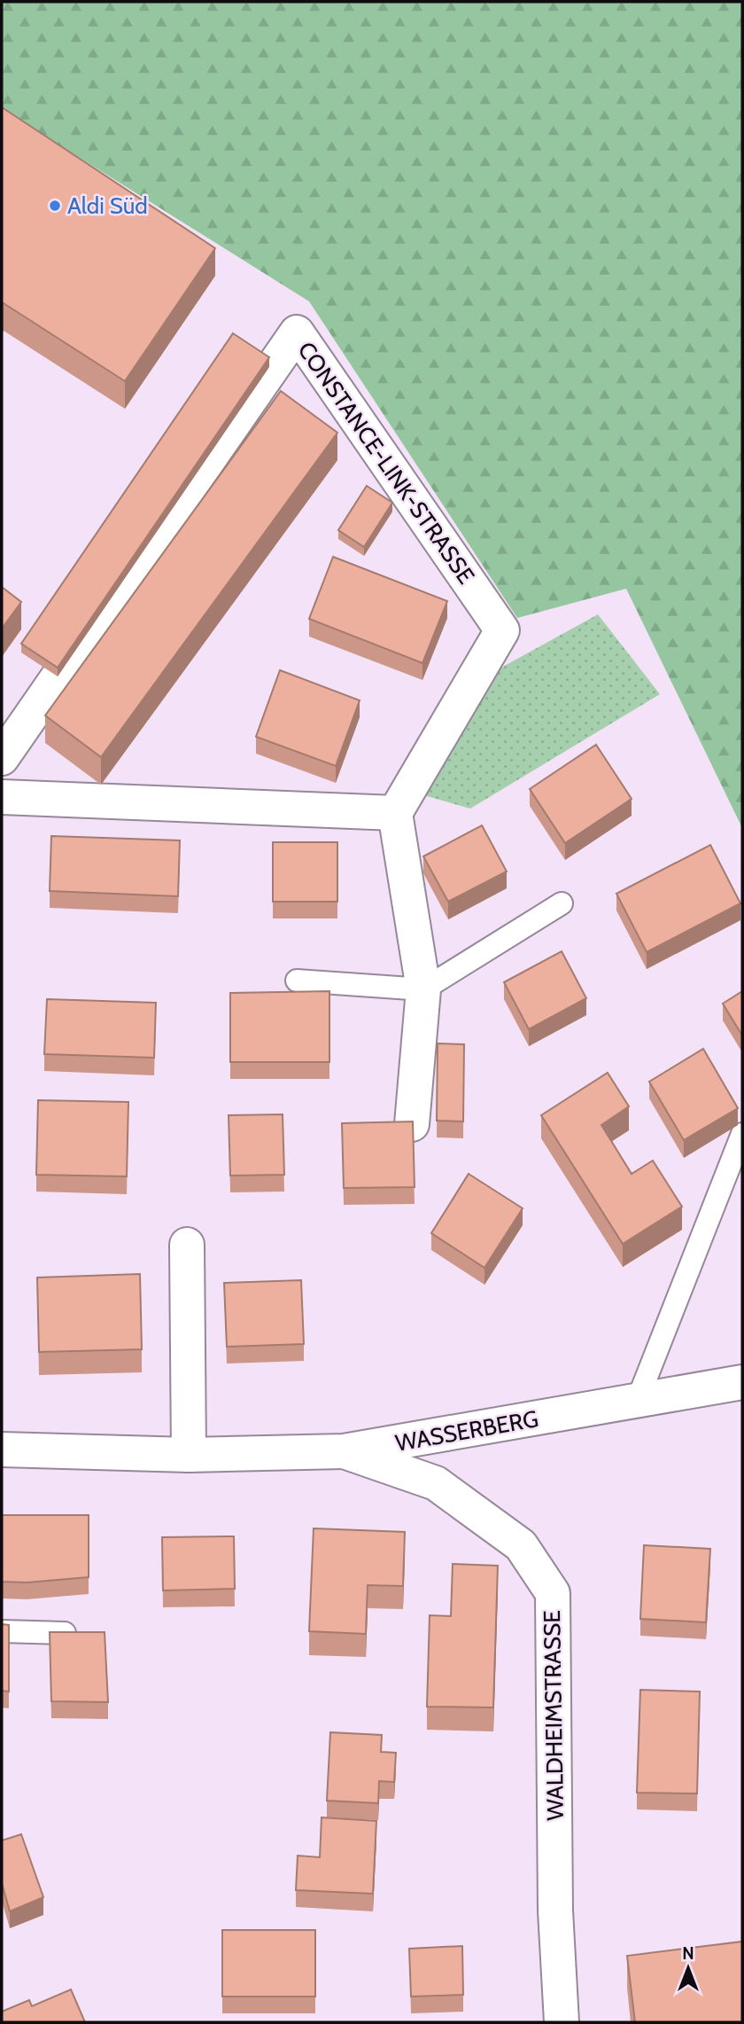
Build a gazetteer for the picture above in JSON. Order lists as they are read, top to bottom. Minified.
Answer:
{"streets":{"street":["CONSTANCE-LINK-STRASSE","WASSERBERG","WALDHEIMSTRASSE"]},"crossings":[["WASSERBERG","WALDHEIMSTRASSE"]],"places":["Aldi Süd"],"north":"top"}
